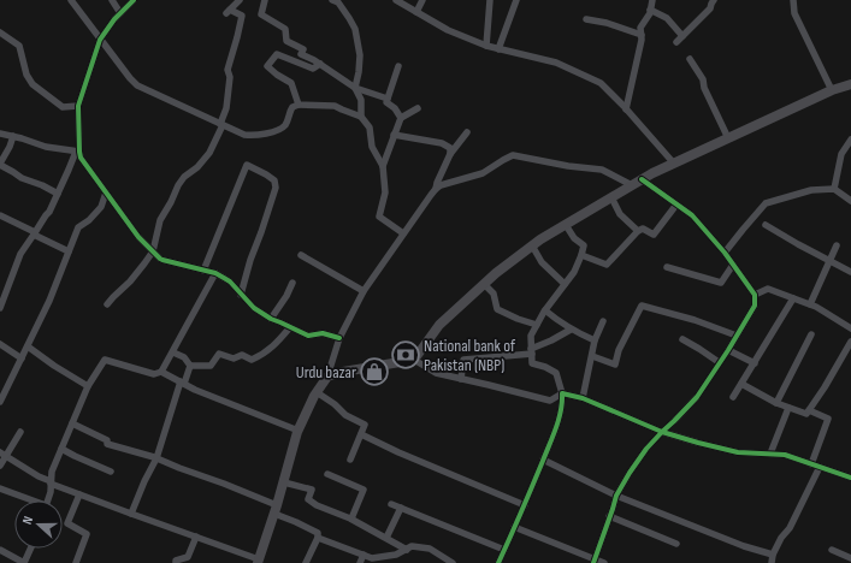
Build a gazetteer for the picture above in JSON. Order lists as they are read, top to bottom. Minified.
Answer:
{"places":{"bank":["National bank of Pakistan (NBP)"],"shop":["Urdu bazar"]},"north":"left"}
